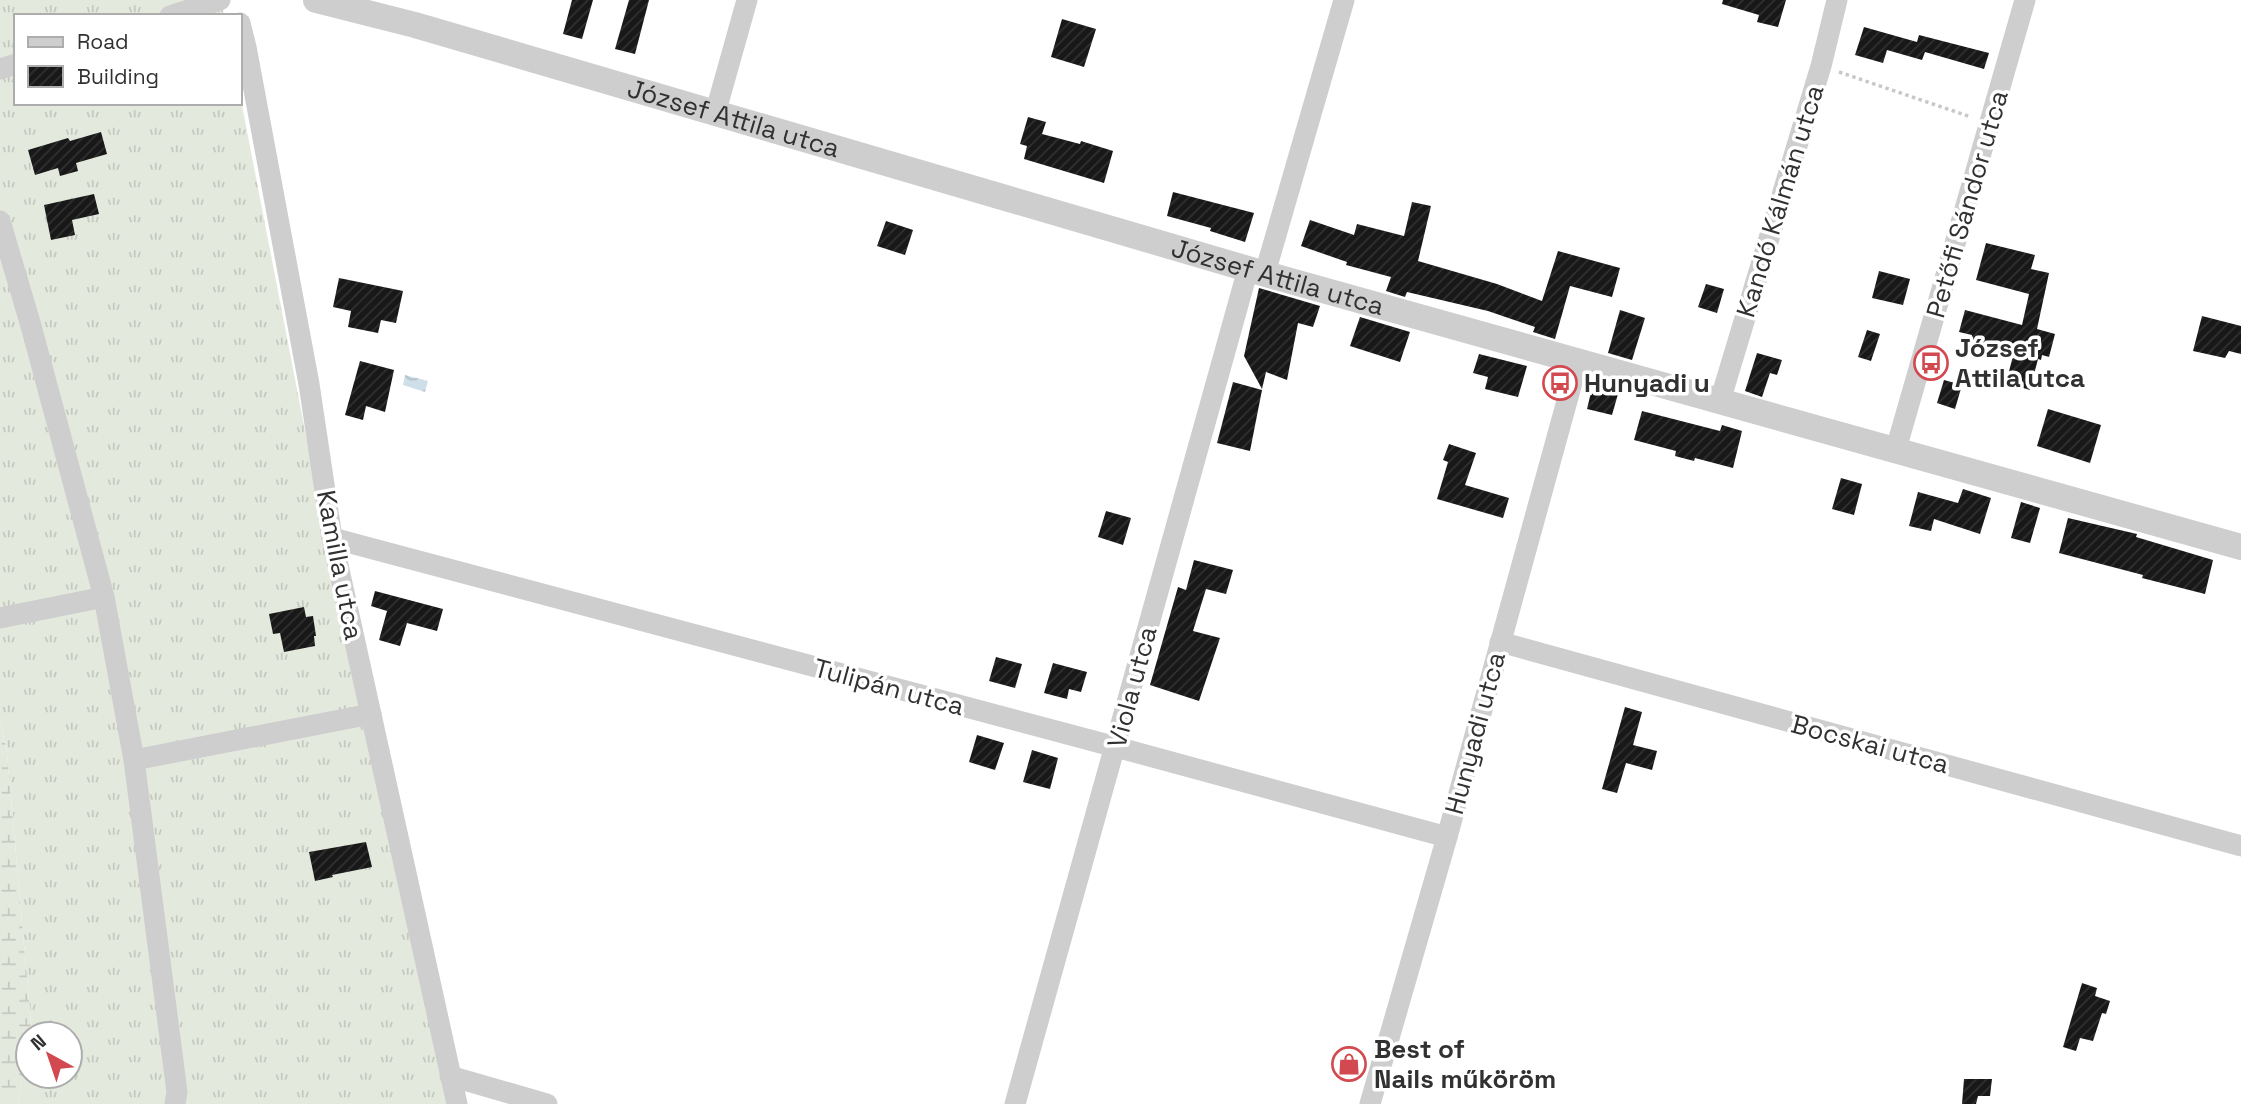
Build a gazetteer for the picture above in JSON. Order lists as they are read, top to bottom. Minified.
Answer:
{"streets":{"street":["József Attila utca","Kandó Kálmán utca","Petőfi Sándor utca","Kamilla utca","Tulipán utca","Viola utca","Hunyadi utca","Bocskai utca"]},"crossings":[["József Attila utca","Kandó Kálmán utca"],["József Attila utca","Petőfi Sándor utca"],["József Attila utca","Viola utca"],["József Attila utca","Hunyadi utca"],["Kamilla utca","Tulipán utca"],["Tulipán utca","Viola utca"],["Tulipán utca","Hunyadi utca"],["Hunyadi utca","Bocskai utca"]],"places":{"bus stop":["József Attila utca","Hunyadi u"],"shop":["Best of Nails műköröm"]},"legend":["Road","Building"],"north":"top left"}
